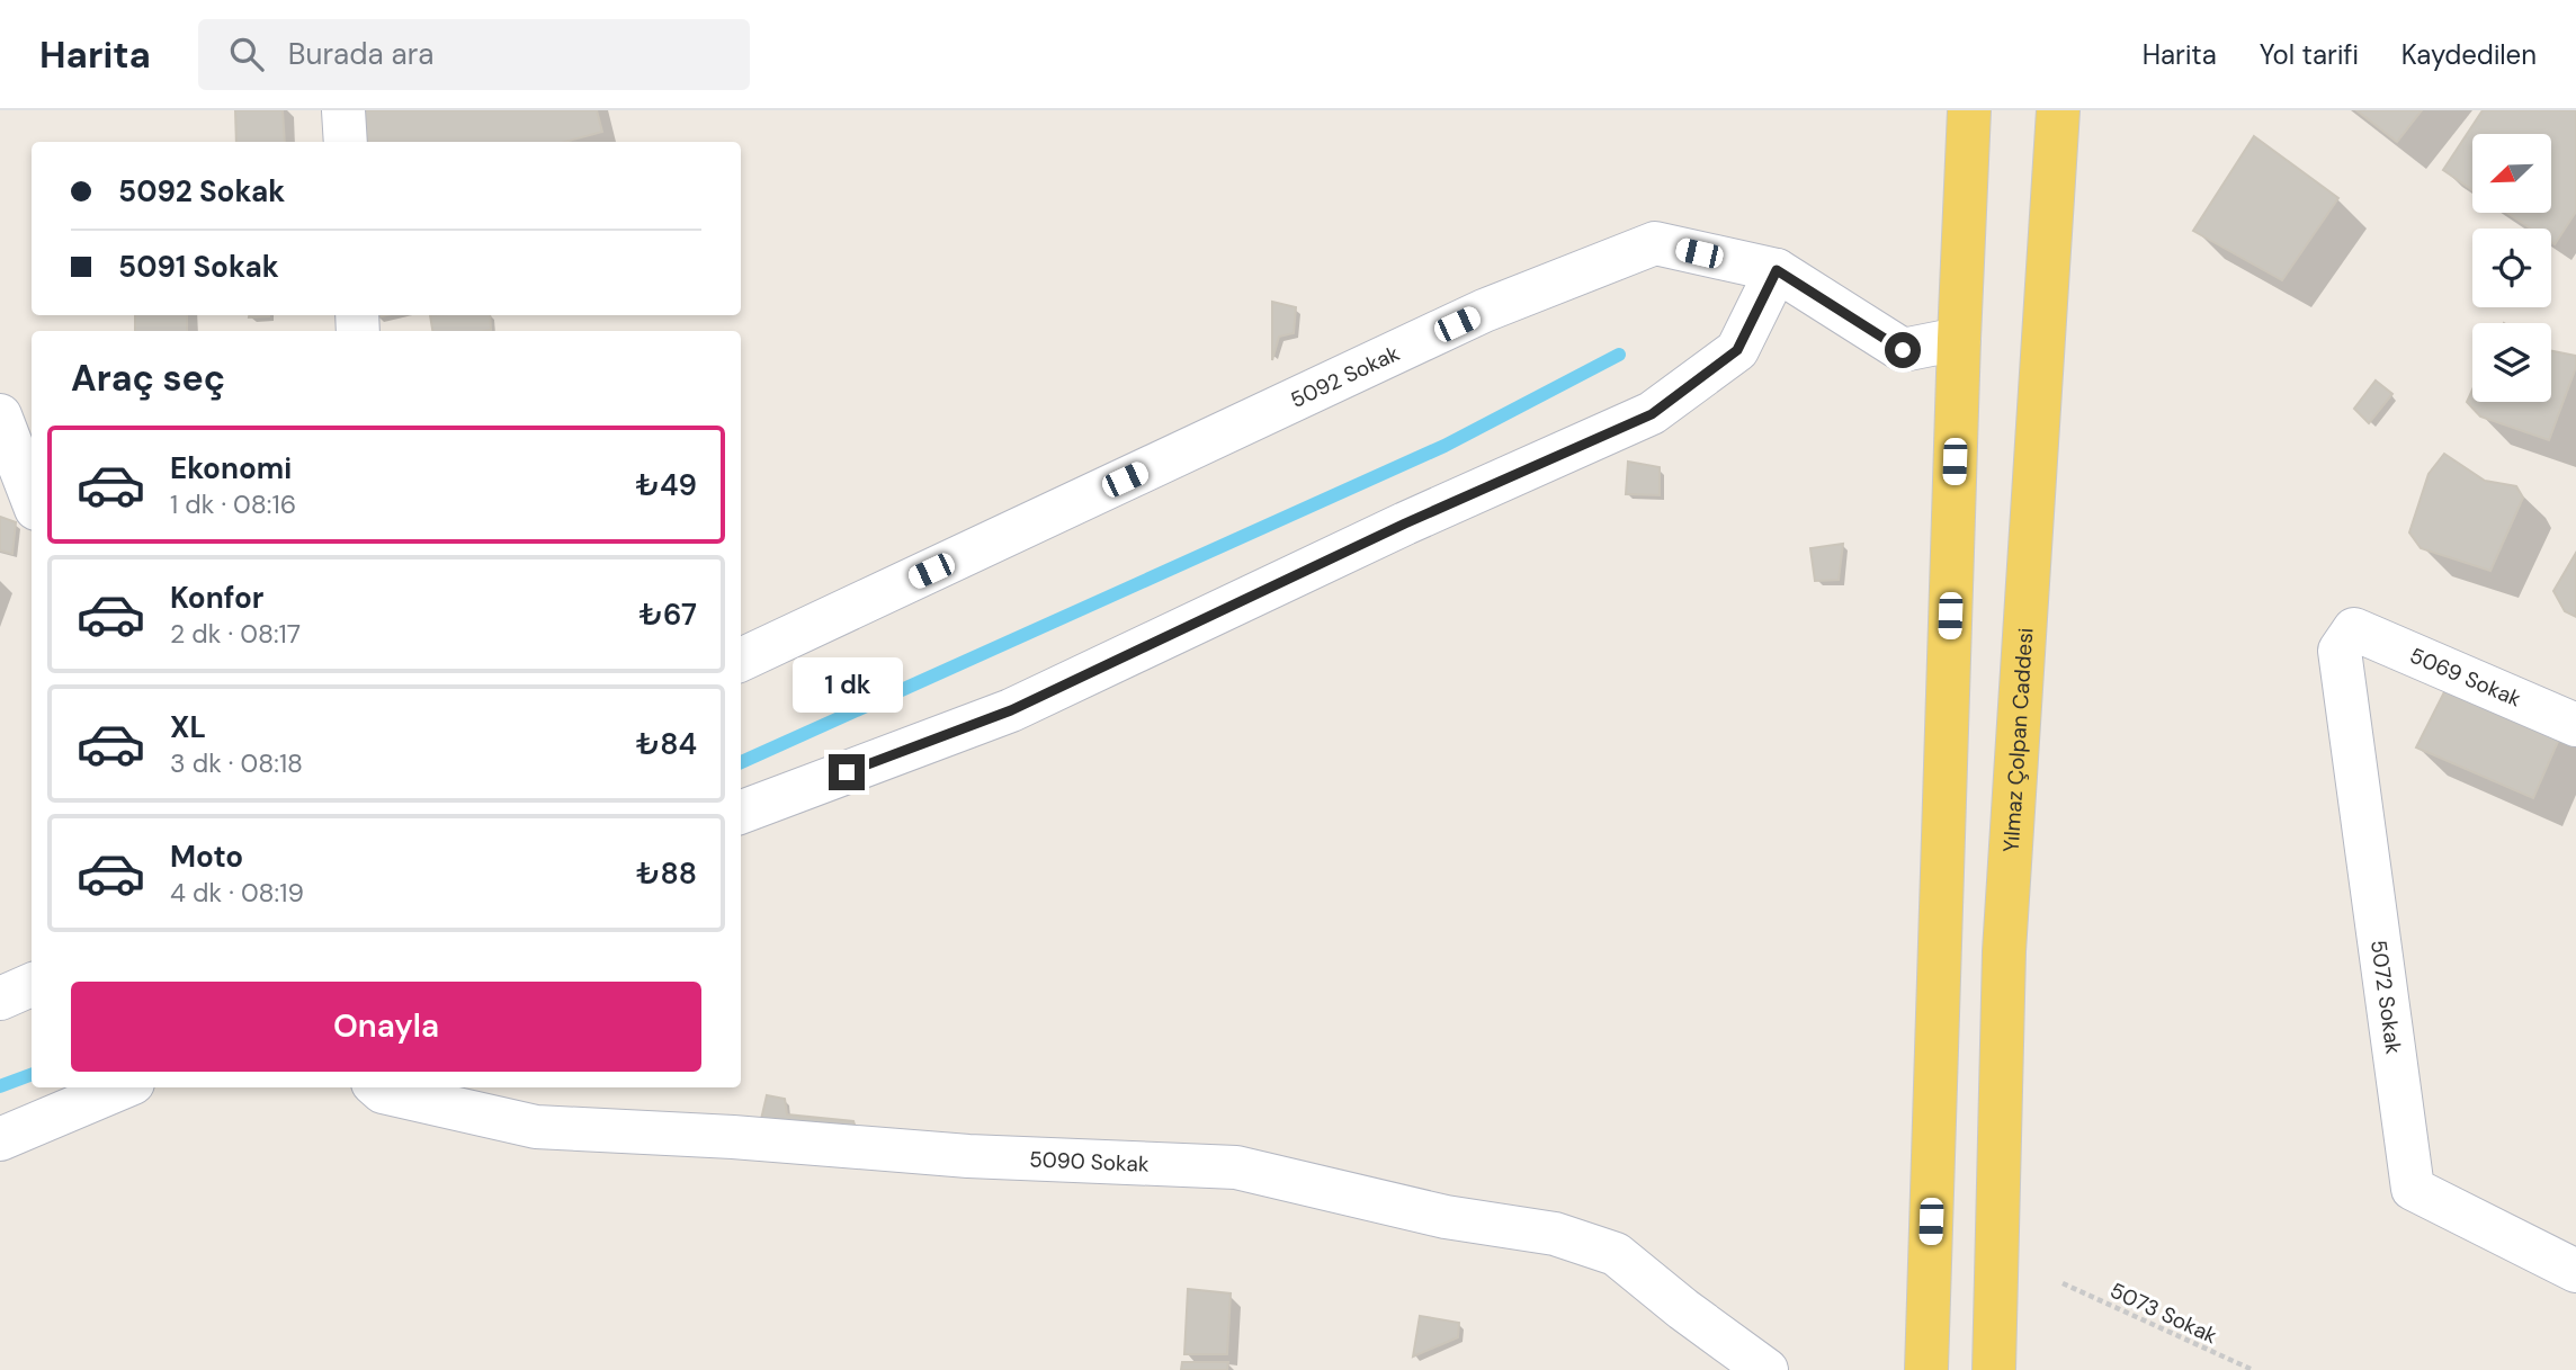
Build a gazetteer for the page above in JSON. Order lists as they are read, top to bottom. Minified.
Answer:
{"streets":{"main road":["Yılmaz Çolpan Caddesi"],"street":["5092 Sokak","5069 Sokak","5072 Sokak","5090 Sokak"],"path":["5073 Sokak"]},"crossings":[["5069 Sokak","5072 Sokak"]],"north":"bottom left","page":{"header":"Harita","search":"Burada ara","nav":["Harita","Yol tarifi","Kaydedilen"],"banner":["5092 Sokak","5091 Sokak"],"heading":"Araç seç","list":[{"name":"Ekonomi","note":"1 dk · 08:16","value":"₺49"},{"name":"Konfor","note":"2 dk · 08:17","value":"₺67"},{"name":"XL","note":"3 dk · 08:18","value":"₺84"},{"name":"Moto","note":"4 dk · 08:19","value":"₺88"}],"bubble":"1 dk","buttons":"Onayla"}}
